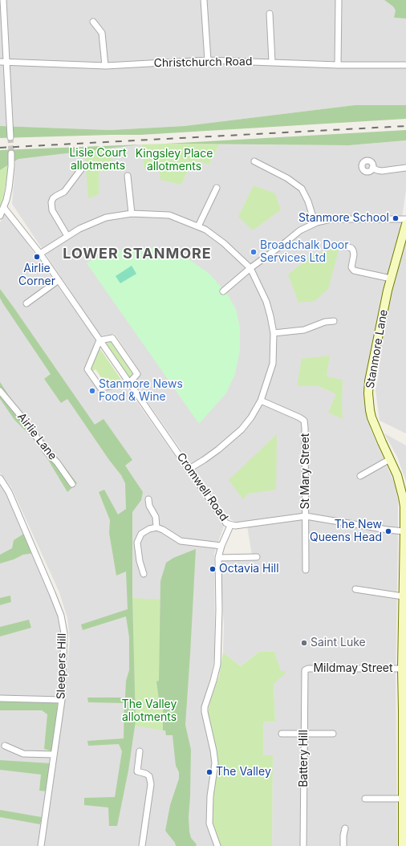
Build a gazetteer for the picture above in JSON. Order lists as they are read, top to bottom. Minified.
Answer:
{"streets":{"street":["Christchurch Road","Stanmore Lane","Airlie Lane","St Mary Street","Cromwell Road","Sleepers Hill","Mildmay Street","Battery Hill"]},"crossings":[["Stanmore Lane","Cromwell Road"],["Stanmore Lane","Mildmay Street"],["St Mary Street","Cromwell Road"],["Mildmay Street","Battery Hill"]],"districts":["LOWER STANMORE"],"parks":["Lisle Court allotments","Kingsley Place allotments","The Valley allotments"],"places":["Stanmore School","Broadchalk Door Services Ltd","Airlie Corner","Stanmore News Food & Wine","The New Queens Head","Octavia Hill","Saint Luke","The Valley"]}
